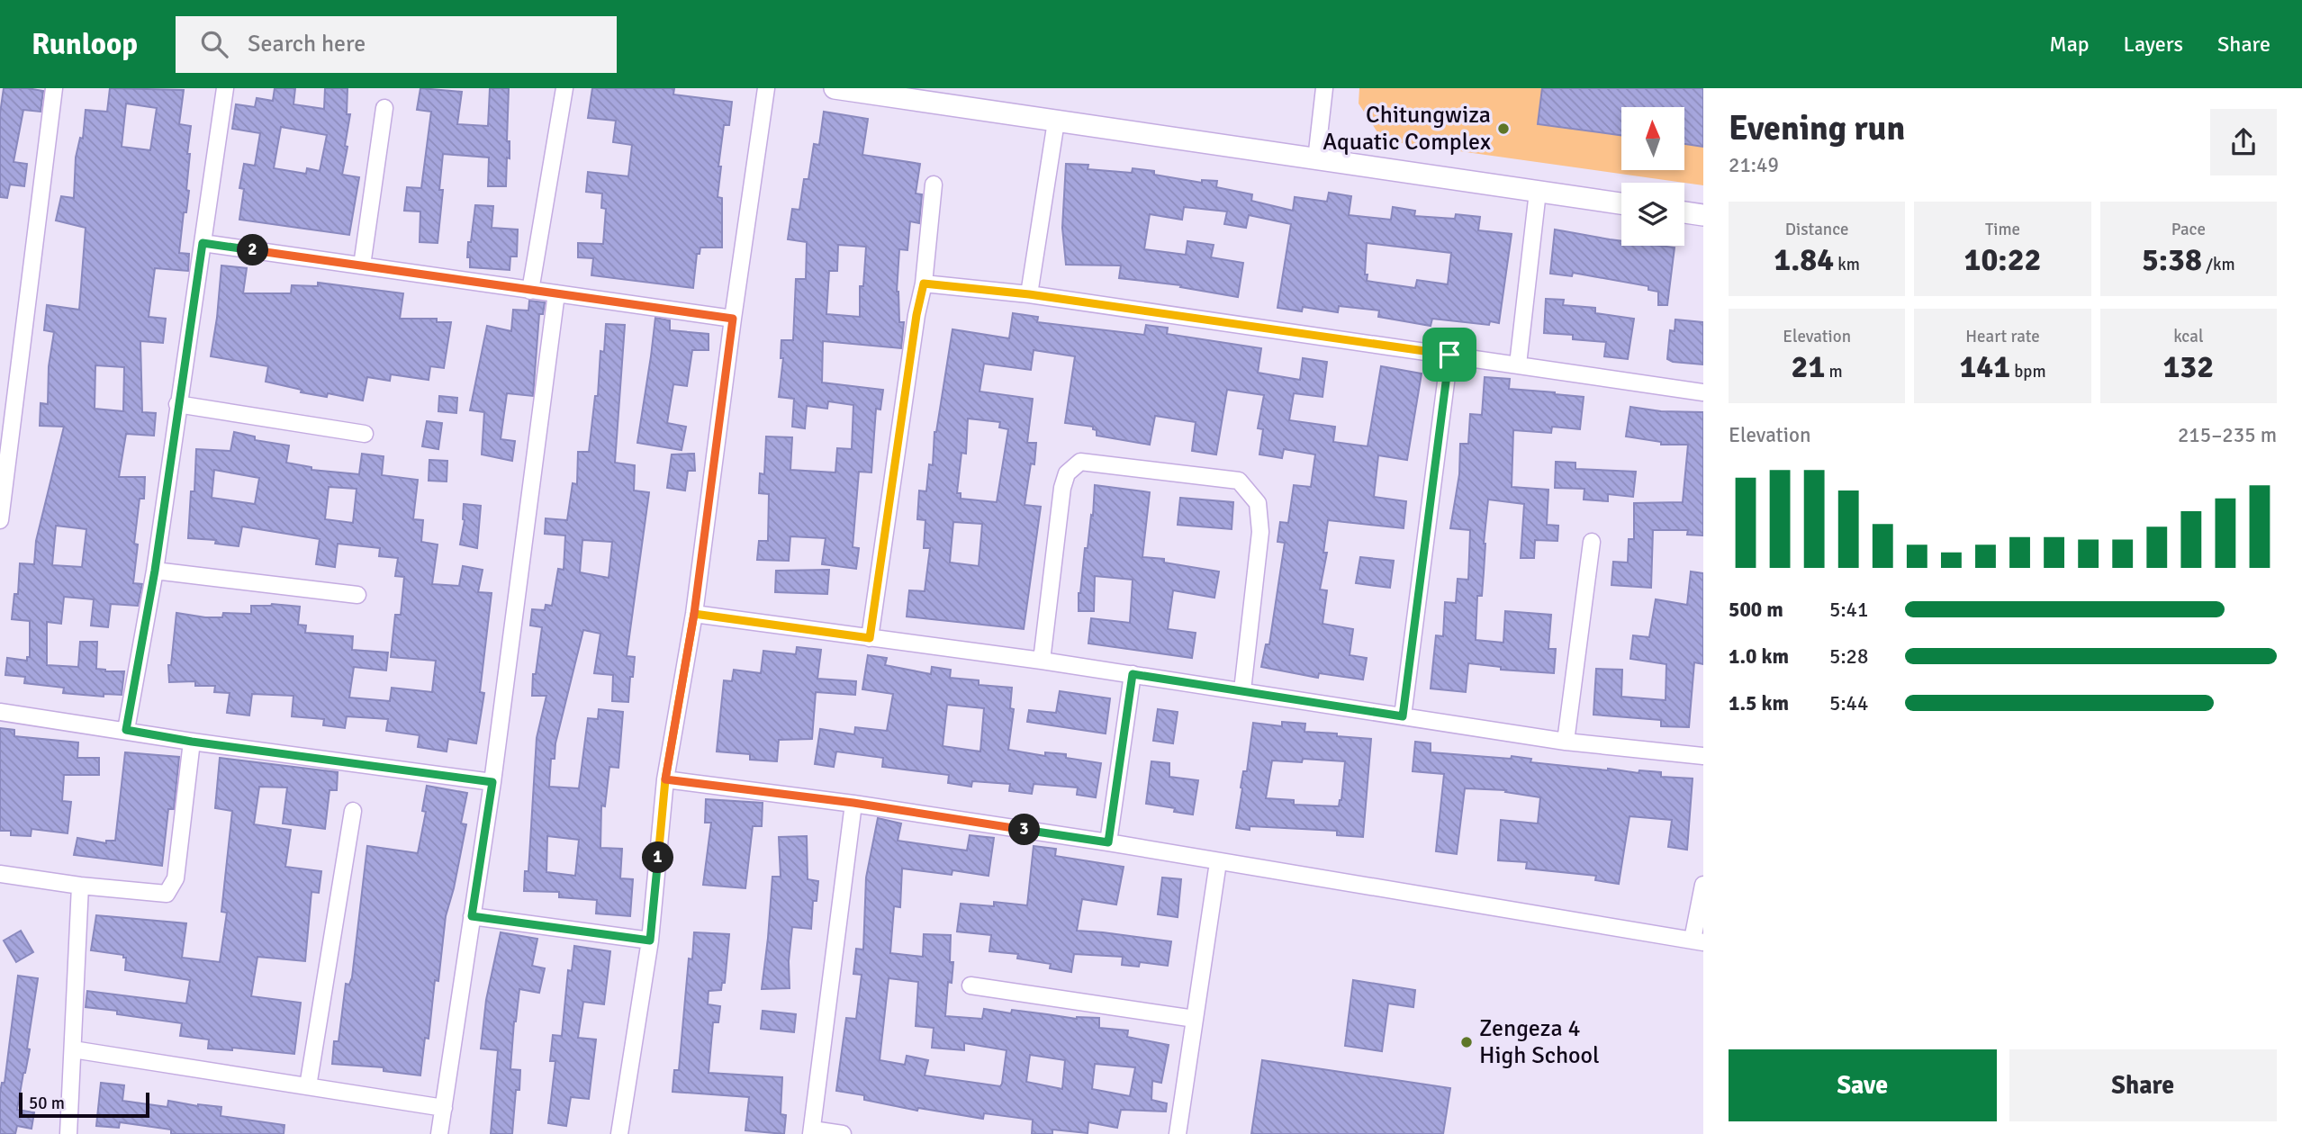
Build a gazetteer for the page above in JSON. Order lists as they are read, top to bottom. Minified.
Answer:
{"places":["Chitungwiza Aquatic Complex","Zengeza 4 High School"],"scale_bar":"50 m","north":"top","page":{"header":"Runloop","search":"Search here","nav":["Map","Layers","Share"],"heading":["Evening run","21:49"],"stats":[["Distance","1.84 km"],["Time","10:22"],["Pace","5:38 /km"],["Elevation","21 m"],["Heart rate","141 bpm"],["kcal","132"]],"pins":["2","3","1"],"chart":["Elevation","215–235 m"],"list":[{"name":"500 m","note":"5:41"},{"name":"1.0 km","note":"5:28"},{"name":"1.5 km","note":"5:44"}],"buttons":["Save","Share"],"scale":"50 m"}}
